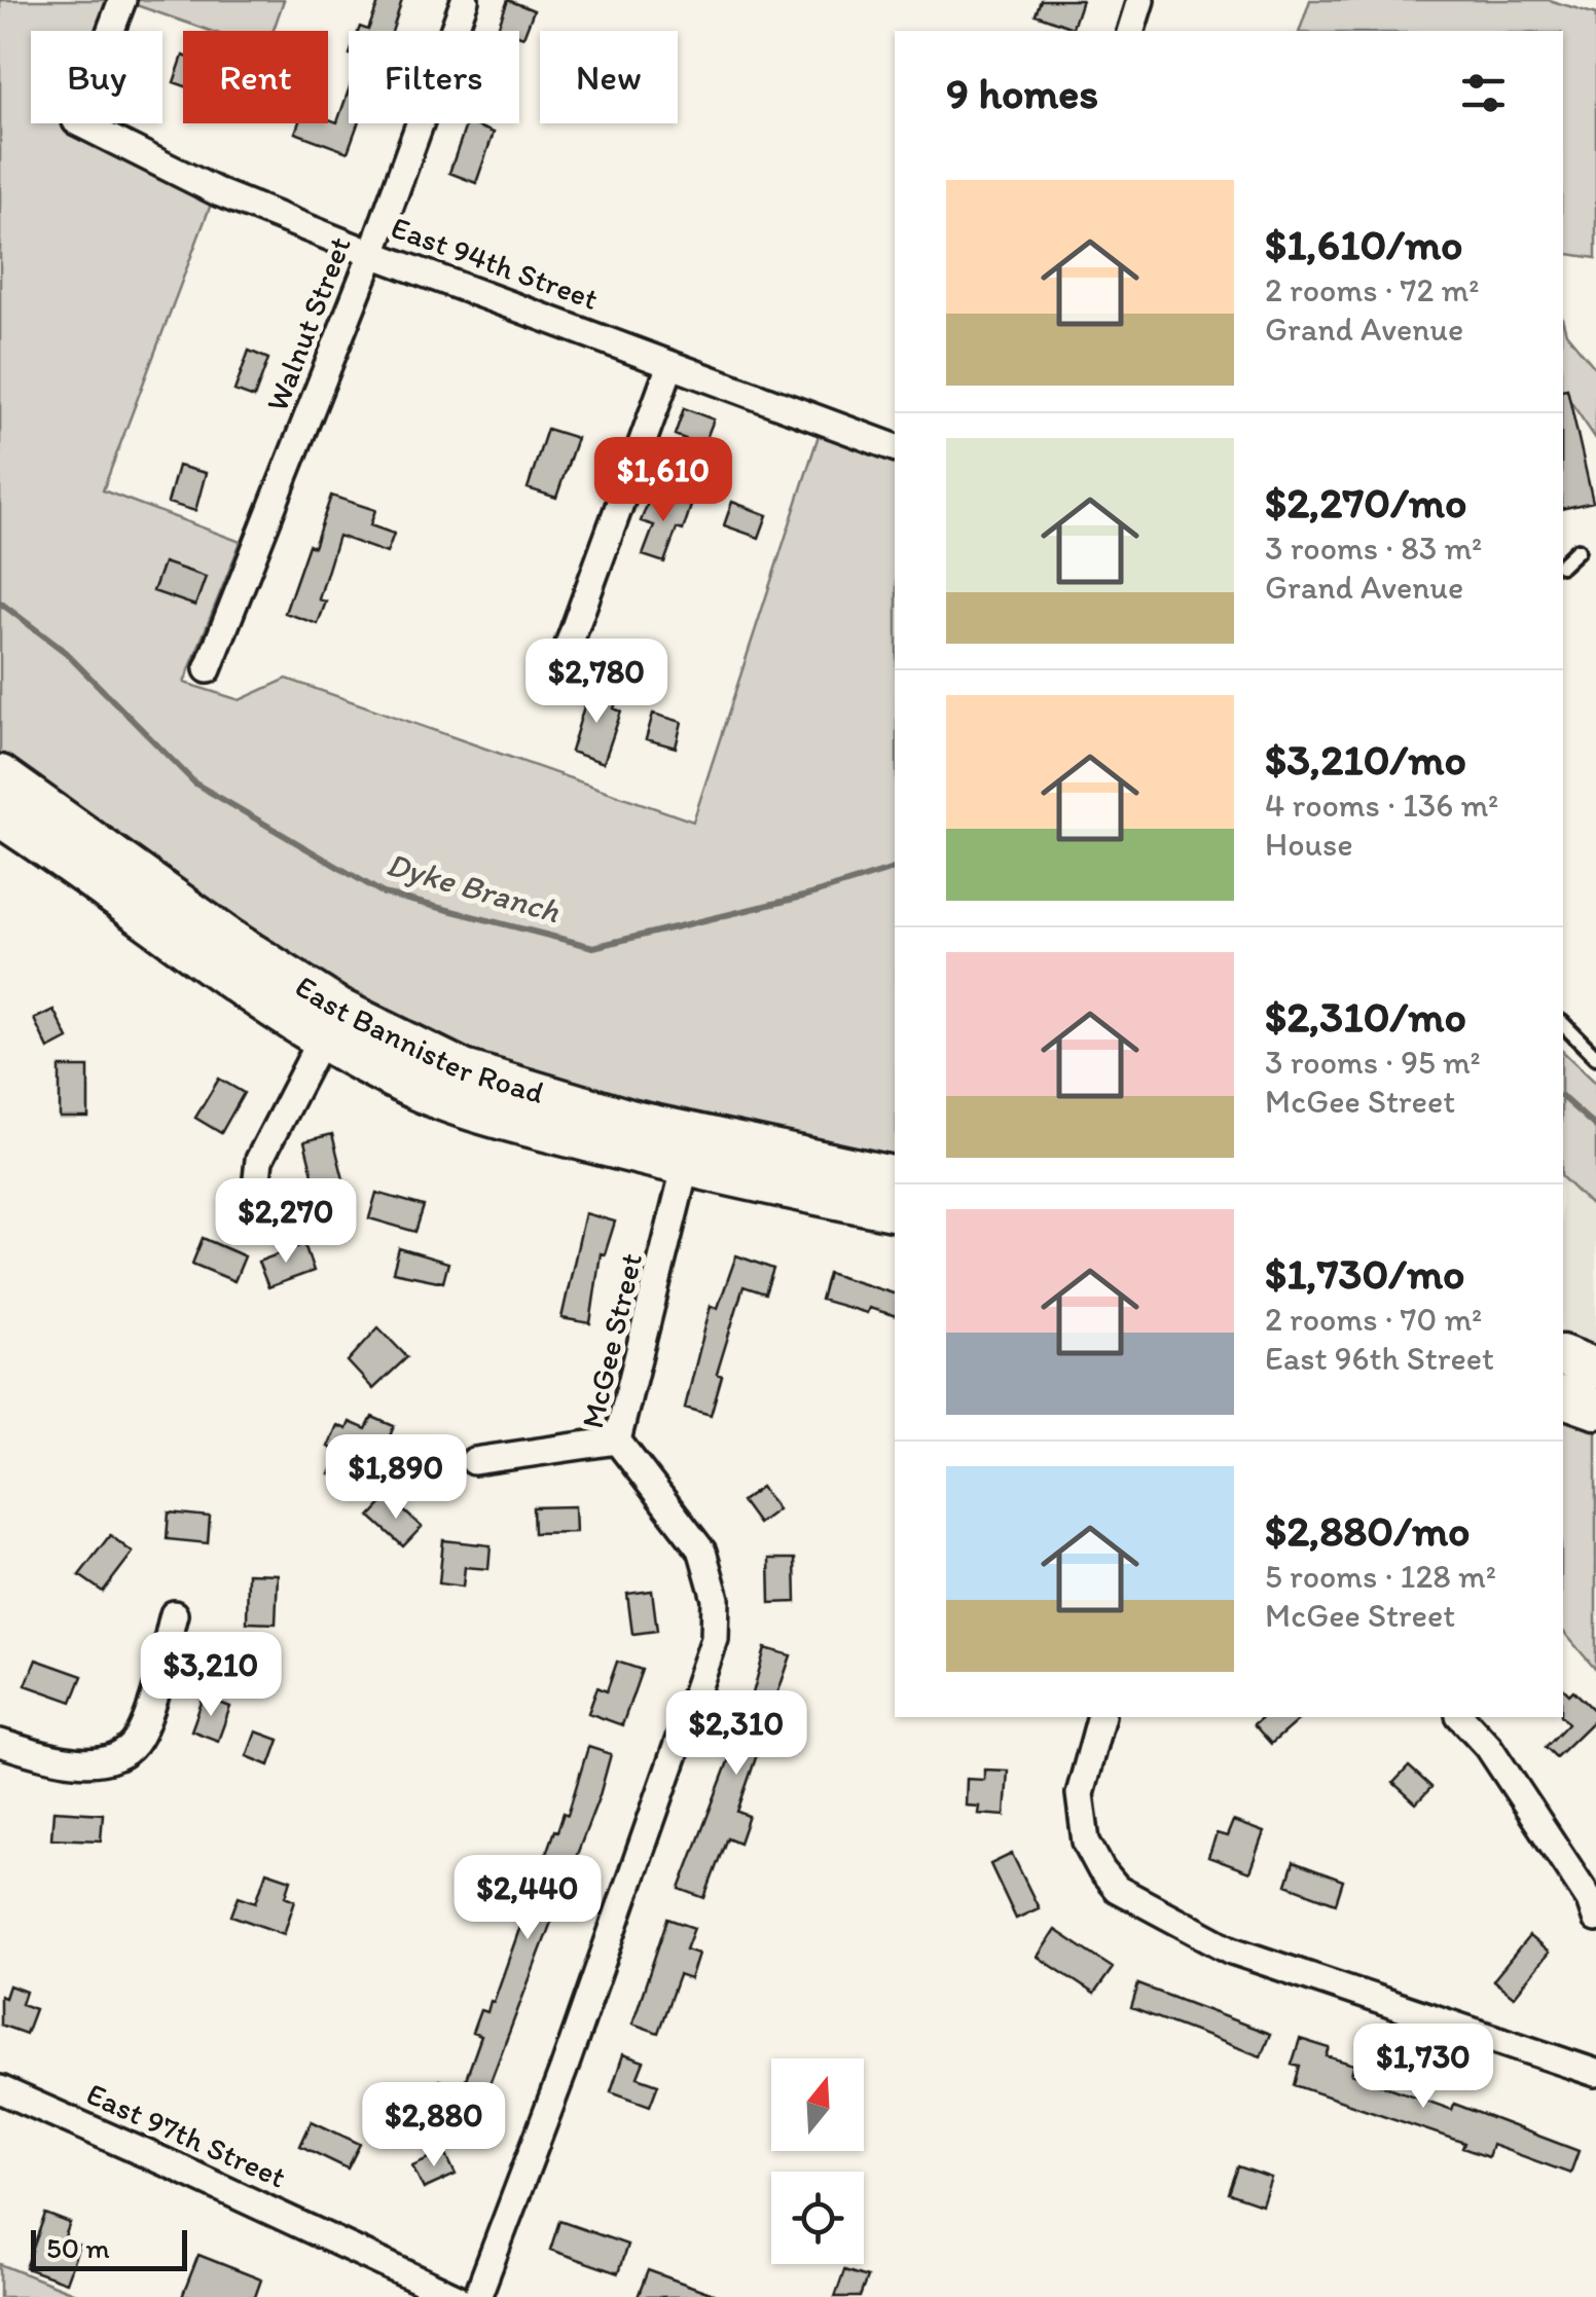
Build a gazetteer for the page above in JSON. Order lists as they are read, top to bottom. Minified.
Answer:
{"streets":{"main road":["East Bannister Road"],"street":["East 94th Street","Walnut Street","McGee Street","East 97th Street"]},"crossings":[["East 94th Street","Walnut Street"],["East Bannister Road","McGee Street"]],"water":["Dyke Branch"],"scale_bar":"50 m","north":"top","page":{"chip":["Buy","Rent","Filters","New"],"heading":"9 homes","list":[{"name":"$1,610/mo","note":"2 rooms · 72 m² · Grand Avenue"},{"name":"$2,270/mo","note":"3 rooms · 83 m² · Grand Avenue"},{"name":"$3,210/mo","note":"4 rooms · 136 m² · House"},{"name":"$2,310/mo","note":"3 rooms · 95 m² · McGee Street"},{"name":"$1,730/mo","note":"2 rooms · 70 m² · East 96th Street"},{"name":"$2,880/mo","note":"5 rooms · 128 m² · McGee Street"}],"price":["$1,610","$2,780","$2,270","$1,890","$3,210","$2,310","$2,440","$1,730","$2,880"],"scale":"50 m"}}
